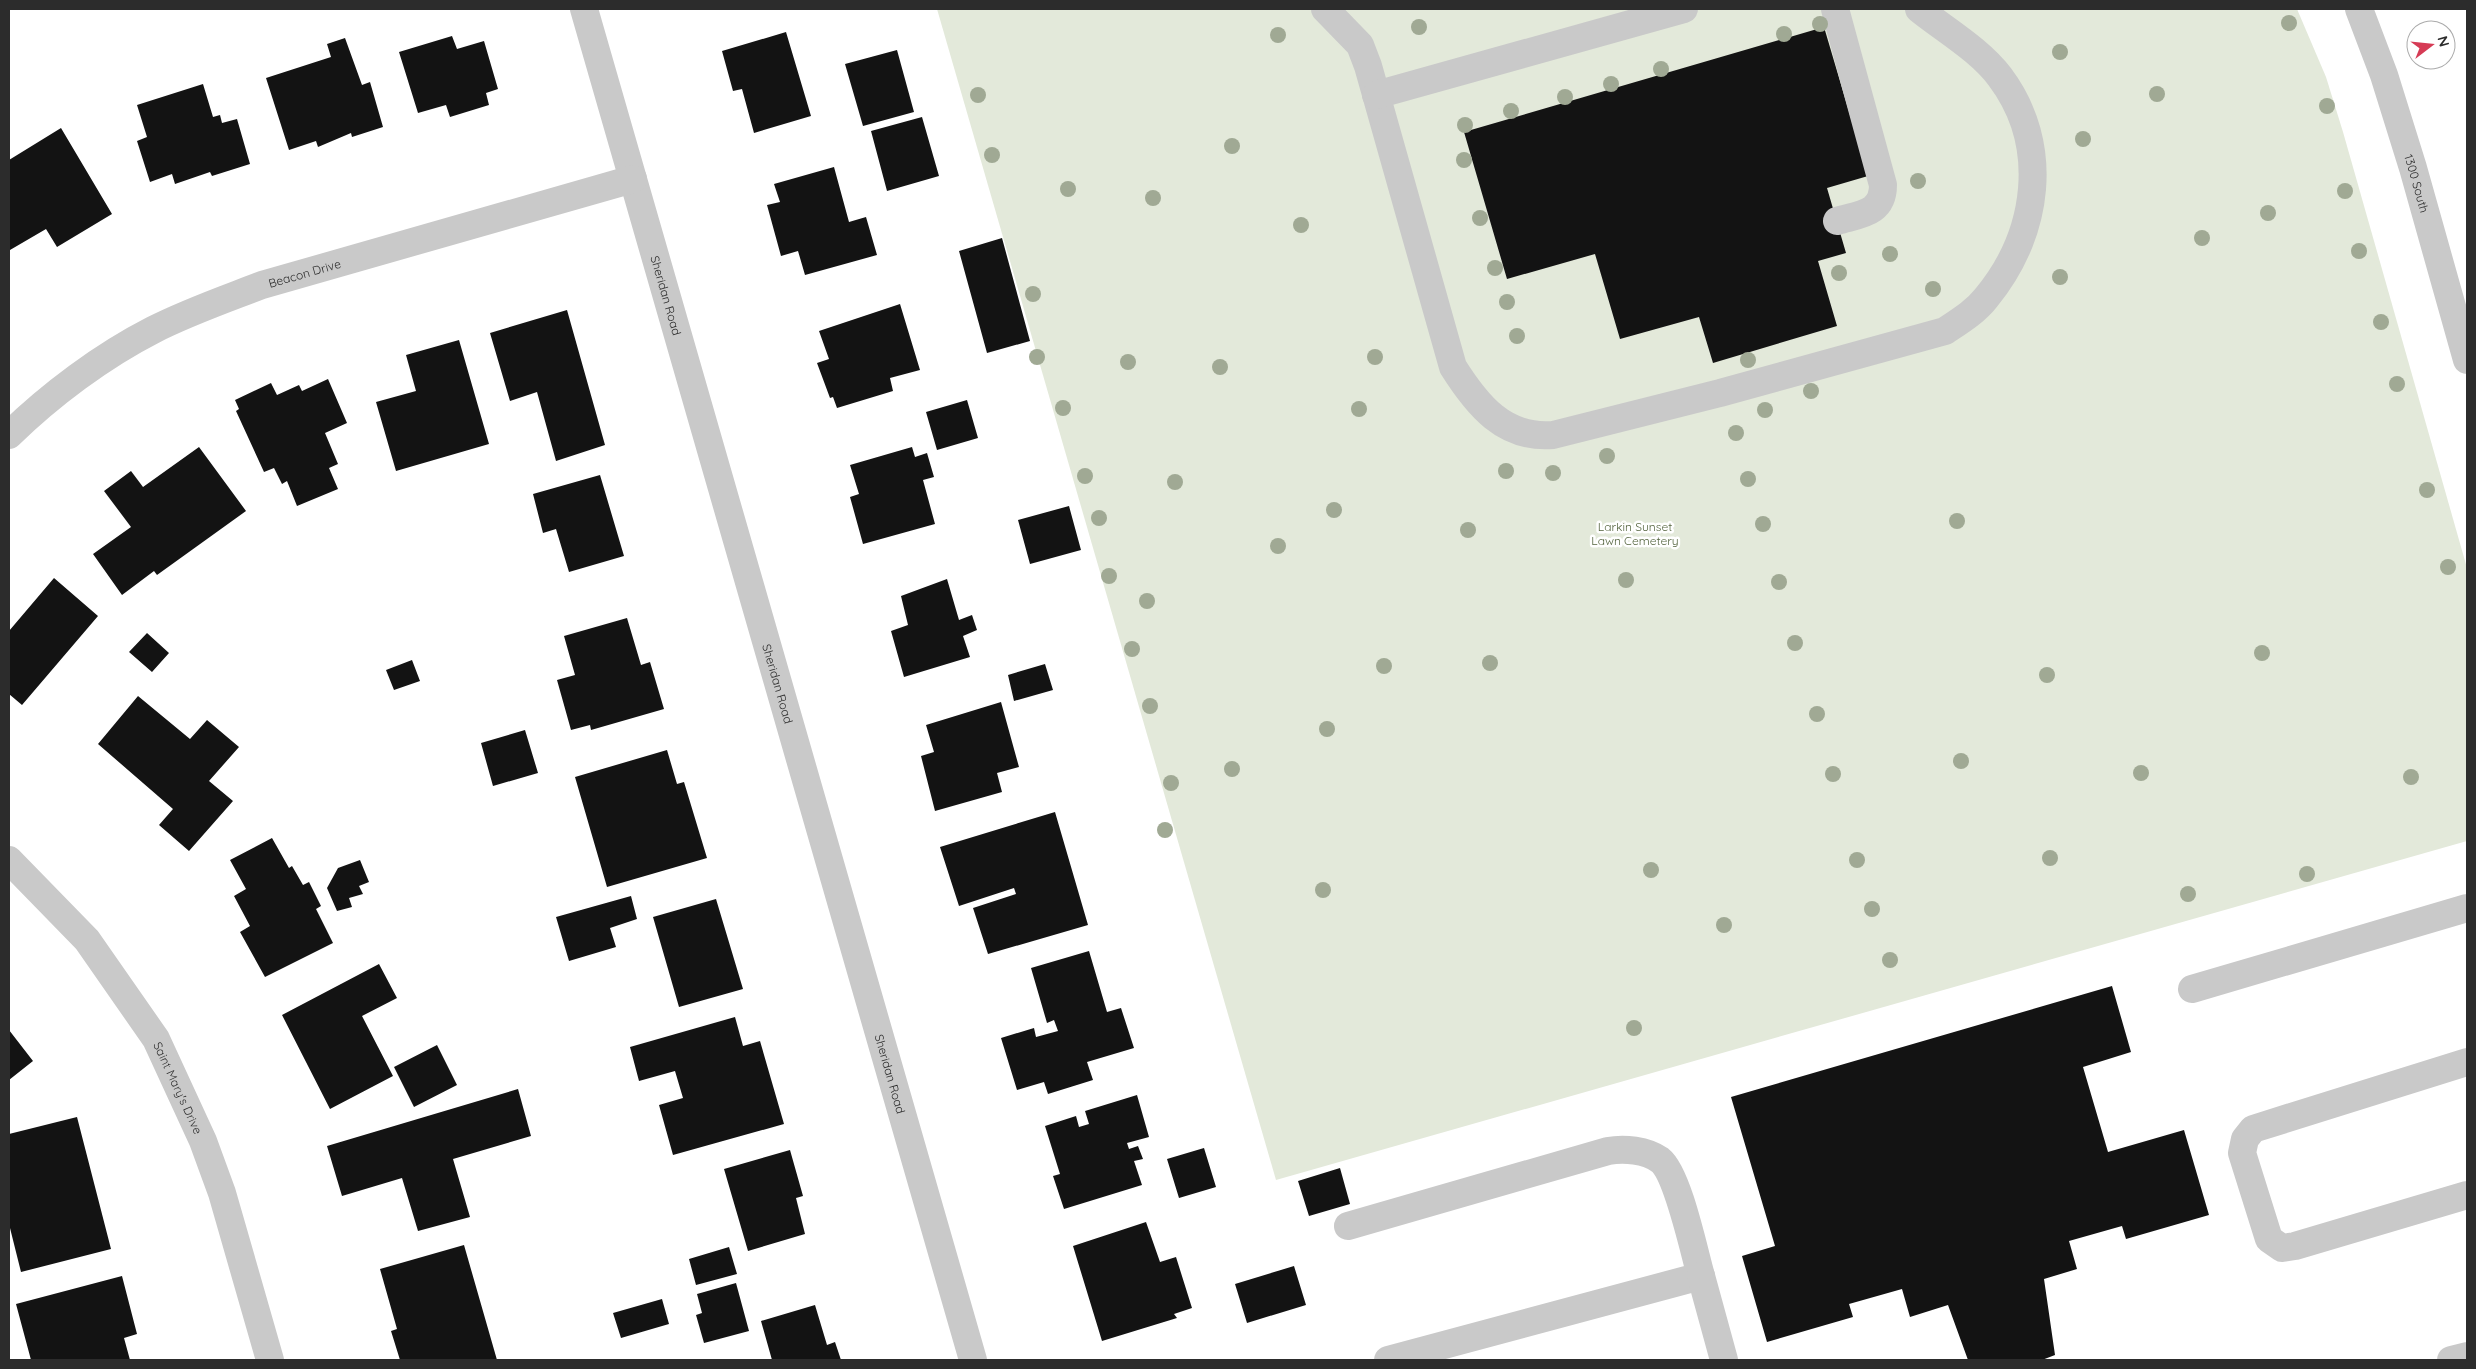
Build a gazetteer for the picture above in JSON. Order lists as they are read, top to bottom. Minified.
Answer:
{"streets":{"street":["1300 South","Beacon Drive","Sheridan Road","Saint Mary's Drive"]},"crossings":[["Beacon Drive","Sheridan Road"]],"parks":["Larkin Sunset Lawn Cemetery"],"north":"right"}
